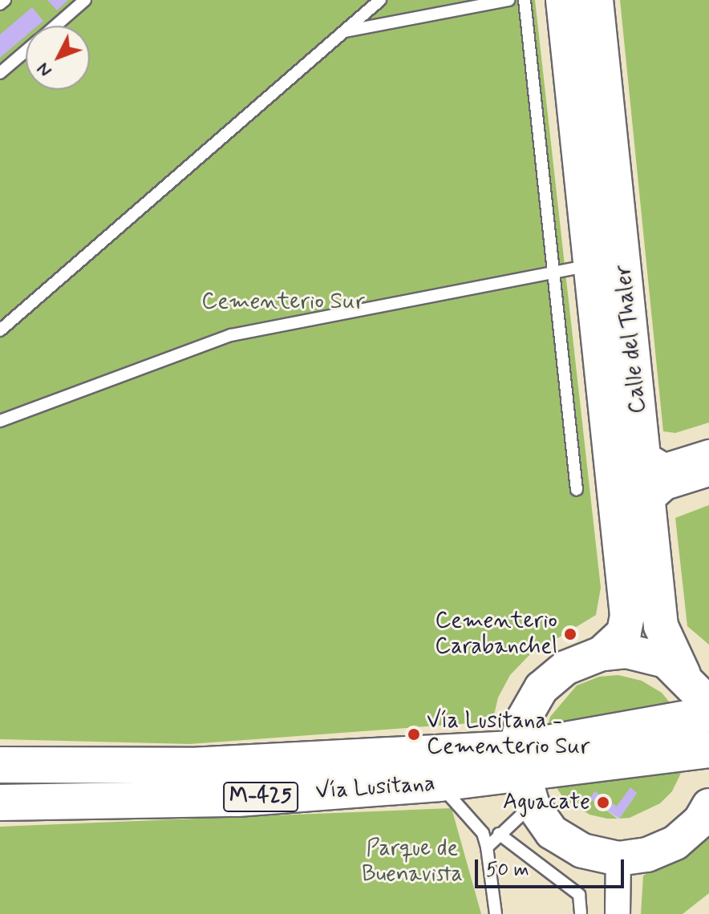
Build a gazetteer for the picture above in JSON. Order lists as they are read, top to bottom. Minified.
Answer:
{"streets":{"main road":["Vía Lusitana","M-425"],"street":["Calle del Thaler"]},"crossings":[["Vía Lusitana","M-425"]],"parks":["Cementerio Sur","Parque de Buenavista"],"places":["Cementerio Carabanchel","Vía Lusitana - Cementerio Sur","Aguacate"],"scale_bar":"50 m","north":"bottom left"}
